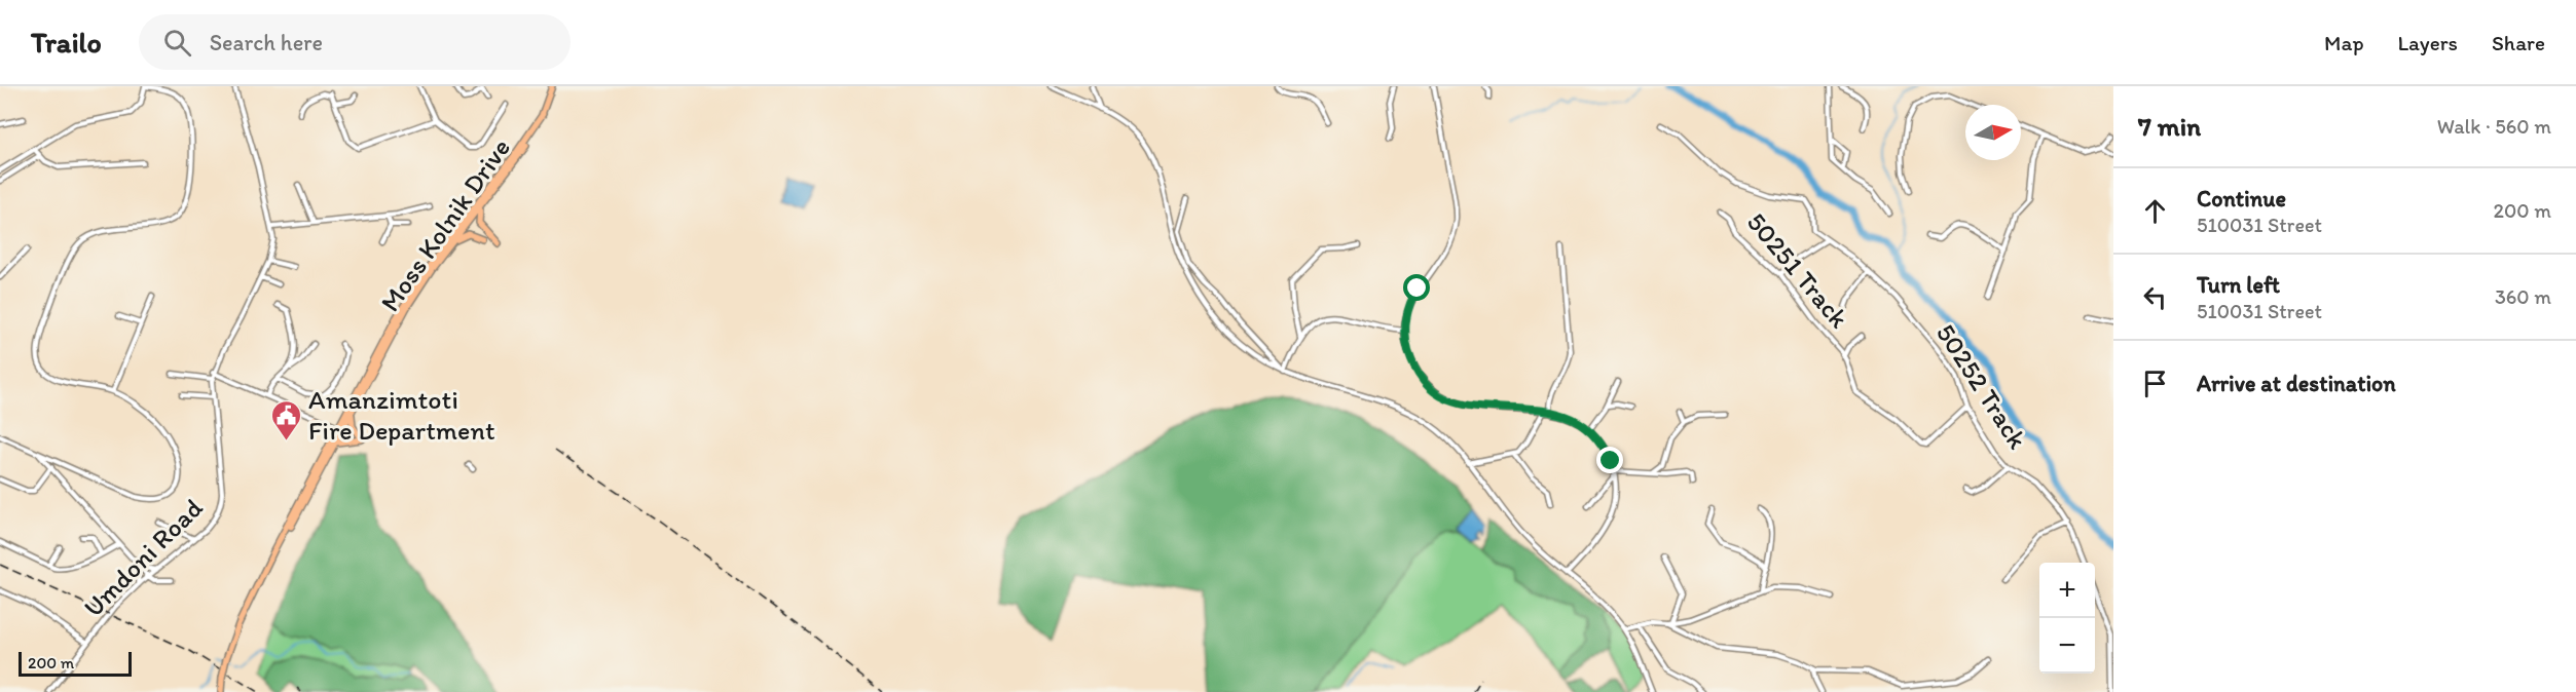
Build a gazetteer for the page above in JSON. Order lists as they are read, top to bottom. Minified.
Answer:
{"streets":{"main road":["Moss Kolnik Drive"],"street":["50251 Track","50252 Track","Umdoni Road"]},"crossings":[["50251 Track","50252 Track"]],"places":{"public building":["Amanzimtoti Fire Department"]},"scale_bar":"200 m","north":"right","page":{"header":"Trailo","search":"Search here","nav":["Map","Layers","Share"],"heading":["7 min","Walk · 560 m"],"list":[["Continue","510031 Street","200 m"],["Turn left","510031 Street","360 m"],"Arrive at destination"],"map_buttons":["+","−"],"scale":"200 m"}}
